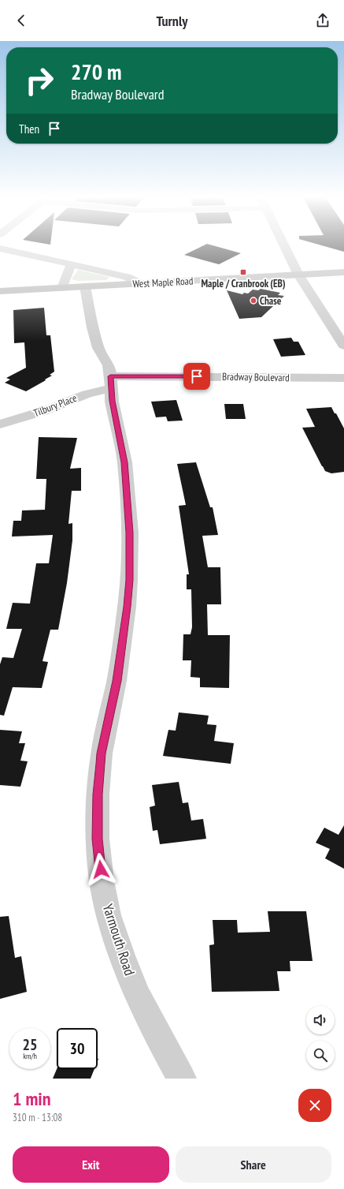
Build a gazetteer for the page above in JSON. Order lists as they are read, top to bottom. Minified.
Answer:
{"streets":{"main road":["West Maple Road"],"street":["Bradway Boulevard","Tilbury Place","Yarmouth Road"]},"crossings":[["Bradway Boulevard","Tilbury Place"],["Bradway Boulevard","Yarmouth Road"],["Tilbury Place","Yarmouth Road"]],"places":{"transit":["Maple / Cranbrook (EB)"],"other":["Chase"]},"page":{"header":"Turnly","turn":["270 m","Bradway Boulevard"],"then":"Then","speed":"25 km/h","limit":"30","heading":["1 min","310 m · 13:08"],"buttons":["Exit","Share"]}}
